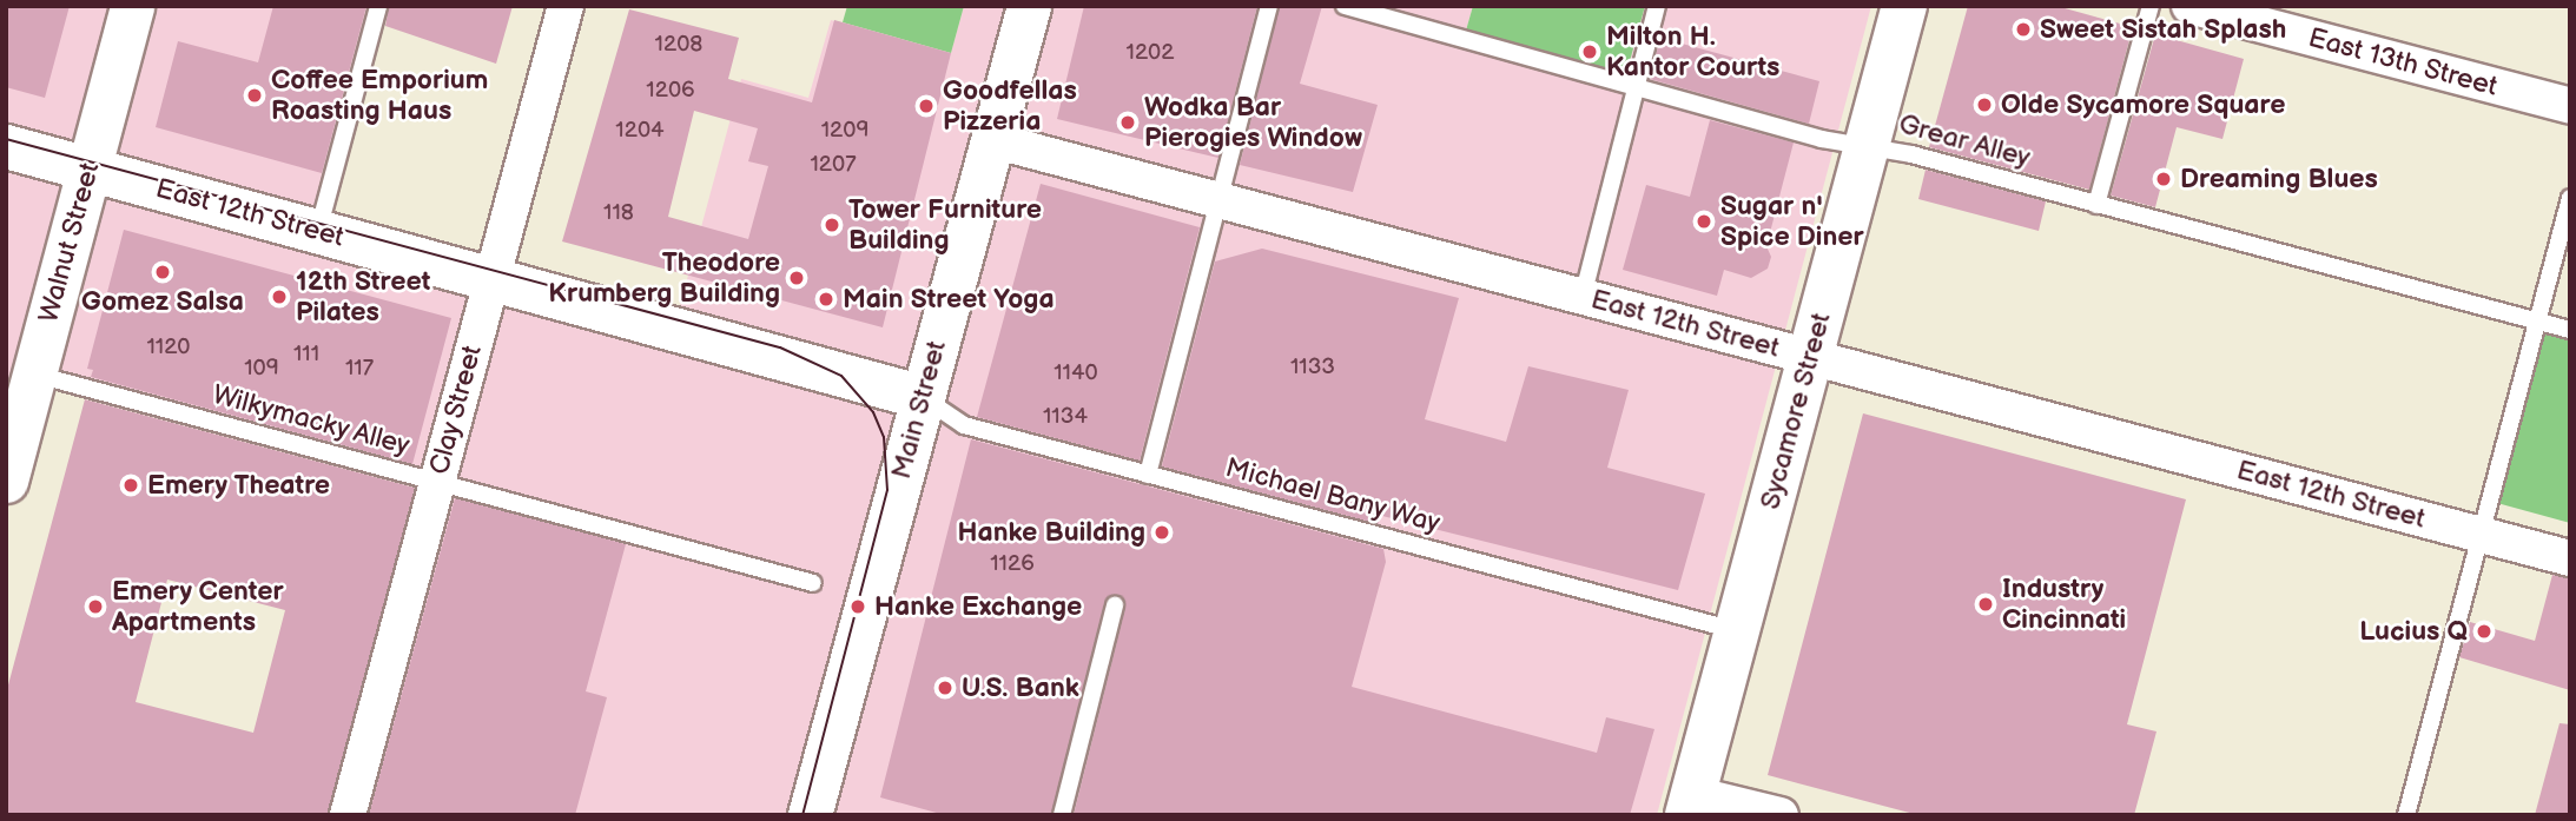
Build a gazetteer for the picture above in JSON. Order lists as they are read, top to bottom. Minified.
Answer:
{"streets":{"main road":["Sycamore Street"],"street":["East 13th Street","East 12th Street","Walnut Street","Clay Street","Main Street"],"lane":["Grear Alley","Wilkymacky Alley","Michael Bany Way"]},"crossings":[["Grear Alley","Sycamore Street"],["East 12th Street","Walnut Street"],["East 12th Street","Clay Street"],["East 12th Street","Main Street"],["East 12th Street","Sycamore Street"],["East 12th Street","Michael Bany Way"],["Walnut Street","Wilkymacky Alley"],["Clay Street","Wilkymacky Alley"],["Main Street","Michael Bany Way"],["Sycamore Street","Michael Bany Way"]],"places":["Sweet Sistah Splash","Milton H. Kantor Courts","Coffee Emporium Roasting Haus","Olde Sycamore Square","Goodfellas Pizzeria","Wodka Bar Pierogies Window","Dreaming Blues","Sugar n' Spice Diner","Tower Furniture Building","Gomez Salsa","Theodore Krumberg Building","12th Street Pilates","Main Street Yoga","Emery Theatre","Hanke Building","Industry Cincinnati","Emery Center Apartments","Hanke Exchange","Lucius Q","U.S. Bank"],"house_numbers":["1208","1202","1206","1204","1209","1207","118","1120","111","1133","109","117","1140","1134","1126"]}
